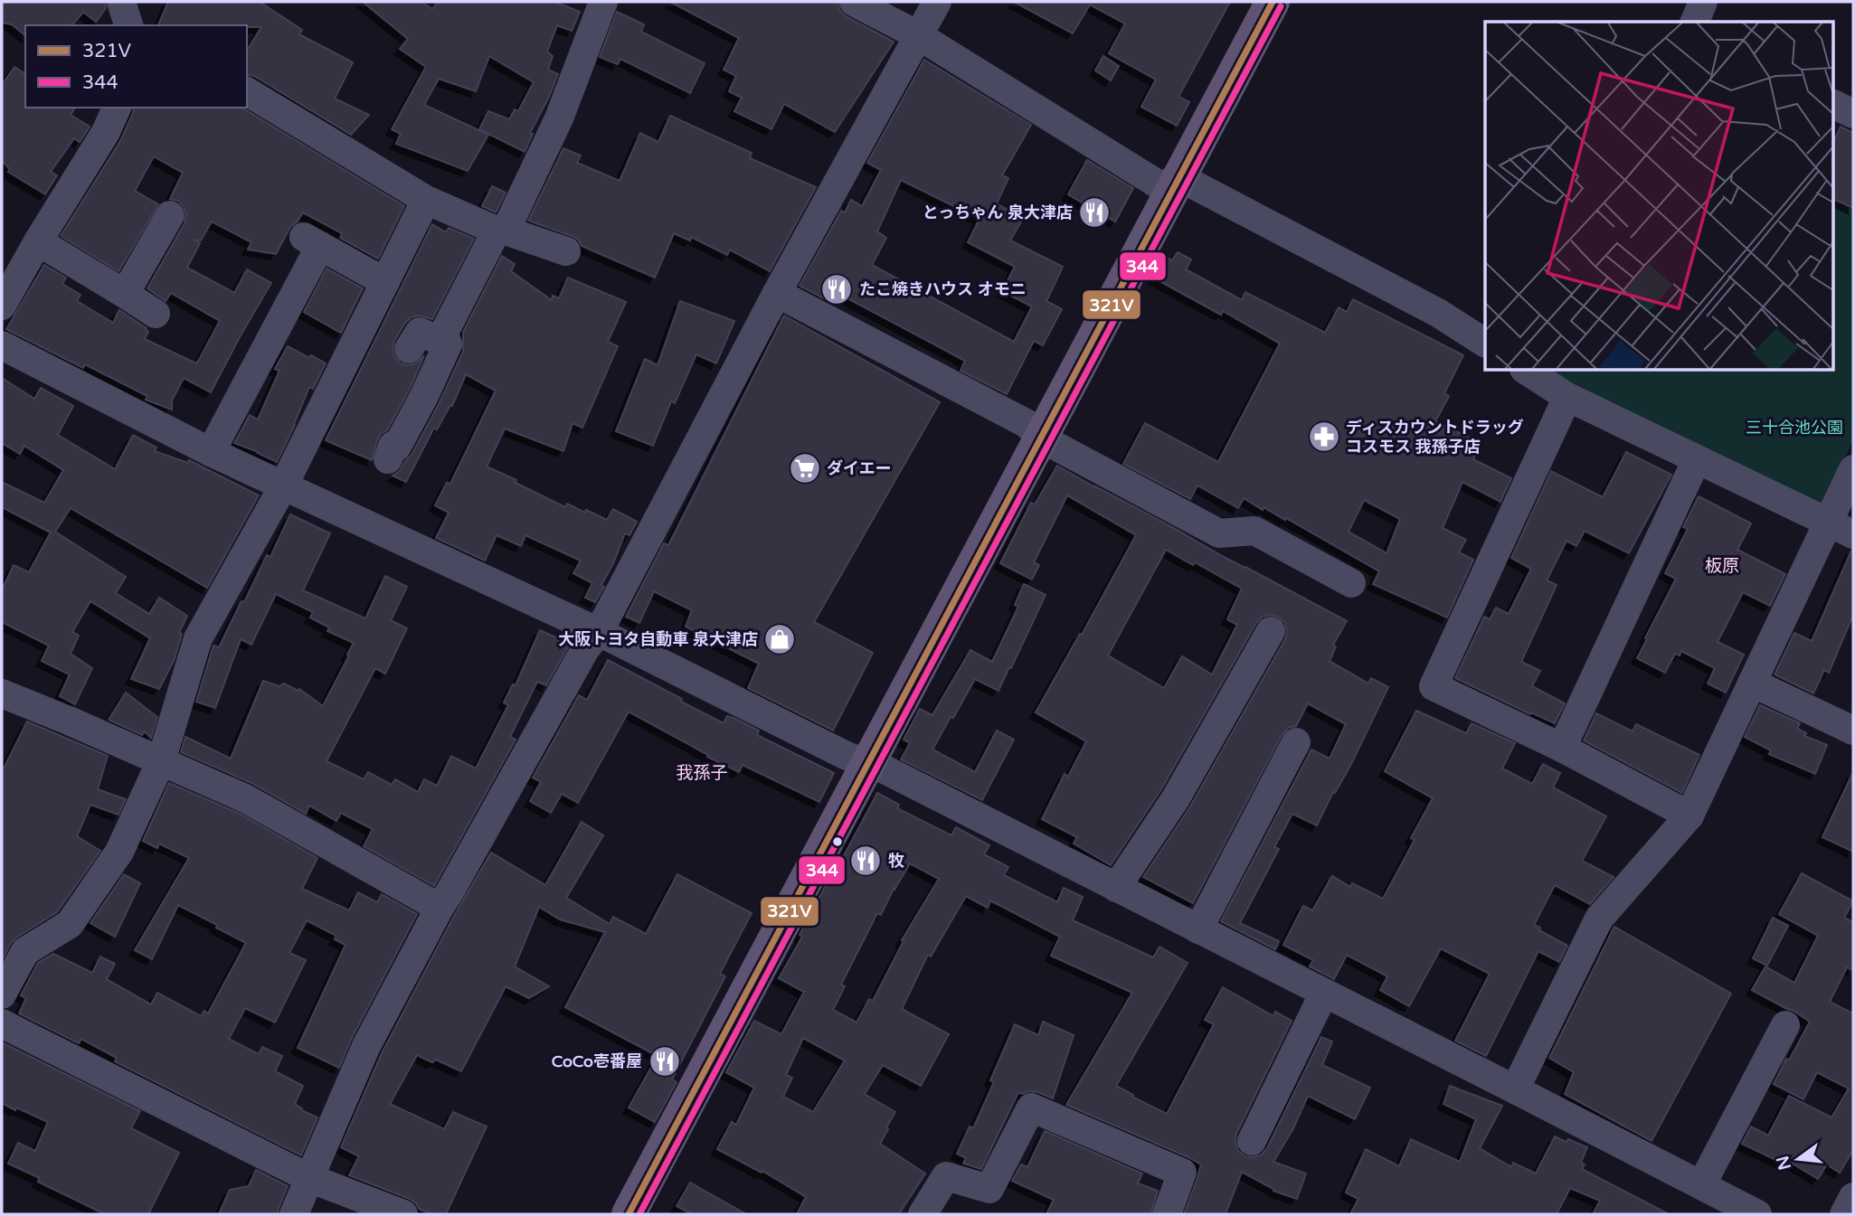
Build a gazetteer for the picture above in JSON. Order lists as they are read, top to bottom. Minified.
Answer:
{"districts":["板原","我孫子"],"parks":["三十合池公園"],"places":{"restaurant":["とっちゃん 泉大津店","たこ焼きハウス オモニ","牧","CoCo壱番屋"],"pharmacy":["ディスカウントドラッグ コスモス 我孫子店"],"supermarket":["ダイエー"],"shop":["大阪トヨタ自動車 泉大津店"]},"lines":["transit line 321V","transit line 344"],"legend":["321V","344"],"north":"left"}
